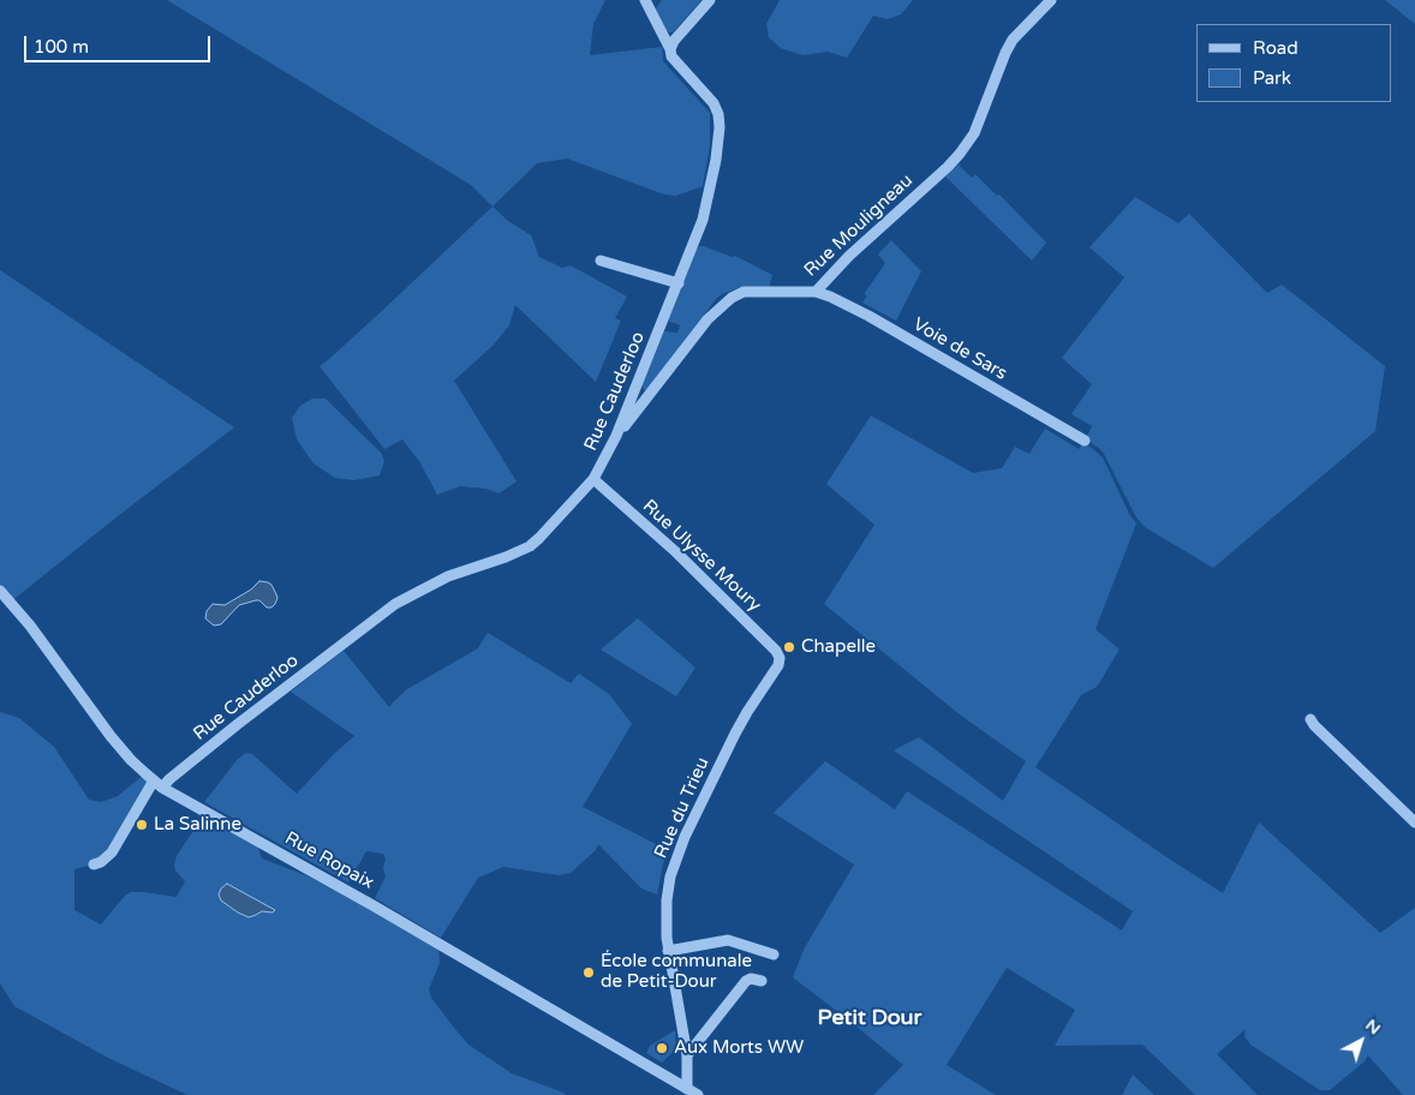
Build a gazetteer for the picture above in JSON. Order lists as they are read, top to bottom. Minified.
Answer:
{"streets":{"street":["Rue Mouligneau","Voie de Sars","Rue Cauderloo","Rue Ulysse Moury","Rue du Trieu","Rue Ropaix"]},"crossings":[["Rue Mouligneau","Voie de Sars"],["Rue Mouligneau","Rue Cauderloo"],["Rue Cauderloo","Rue Ulysse Moury"],["Rue Cauderloo","Rue Ropaix"],["Rue Ulysse Moury","Rue du Trieu"],["Rue du Trieu","Rue Ropaix"]],"districts":["Petit Dour"],"places":["Chapelle","La Salinne","École communale de Petit-Dour","Aux Morts WW"],"legend":["Road","Park"],"scale_bar":"100 m","north":"top right"}
